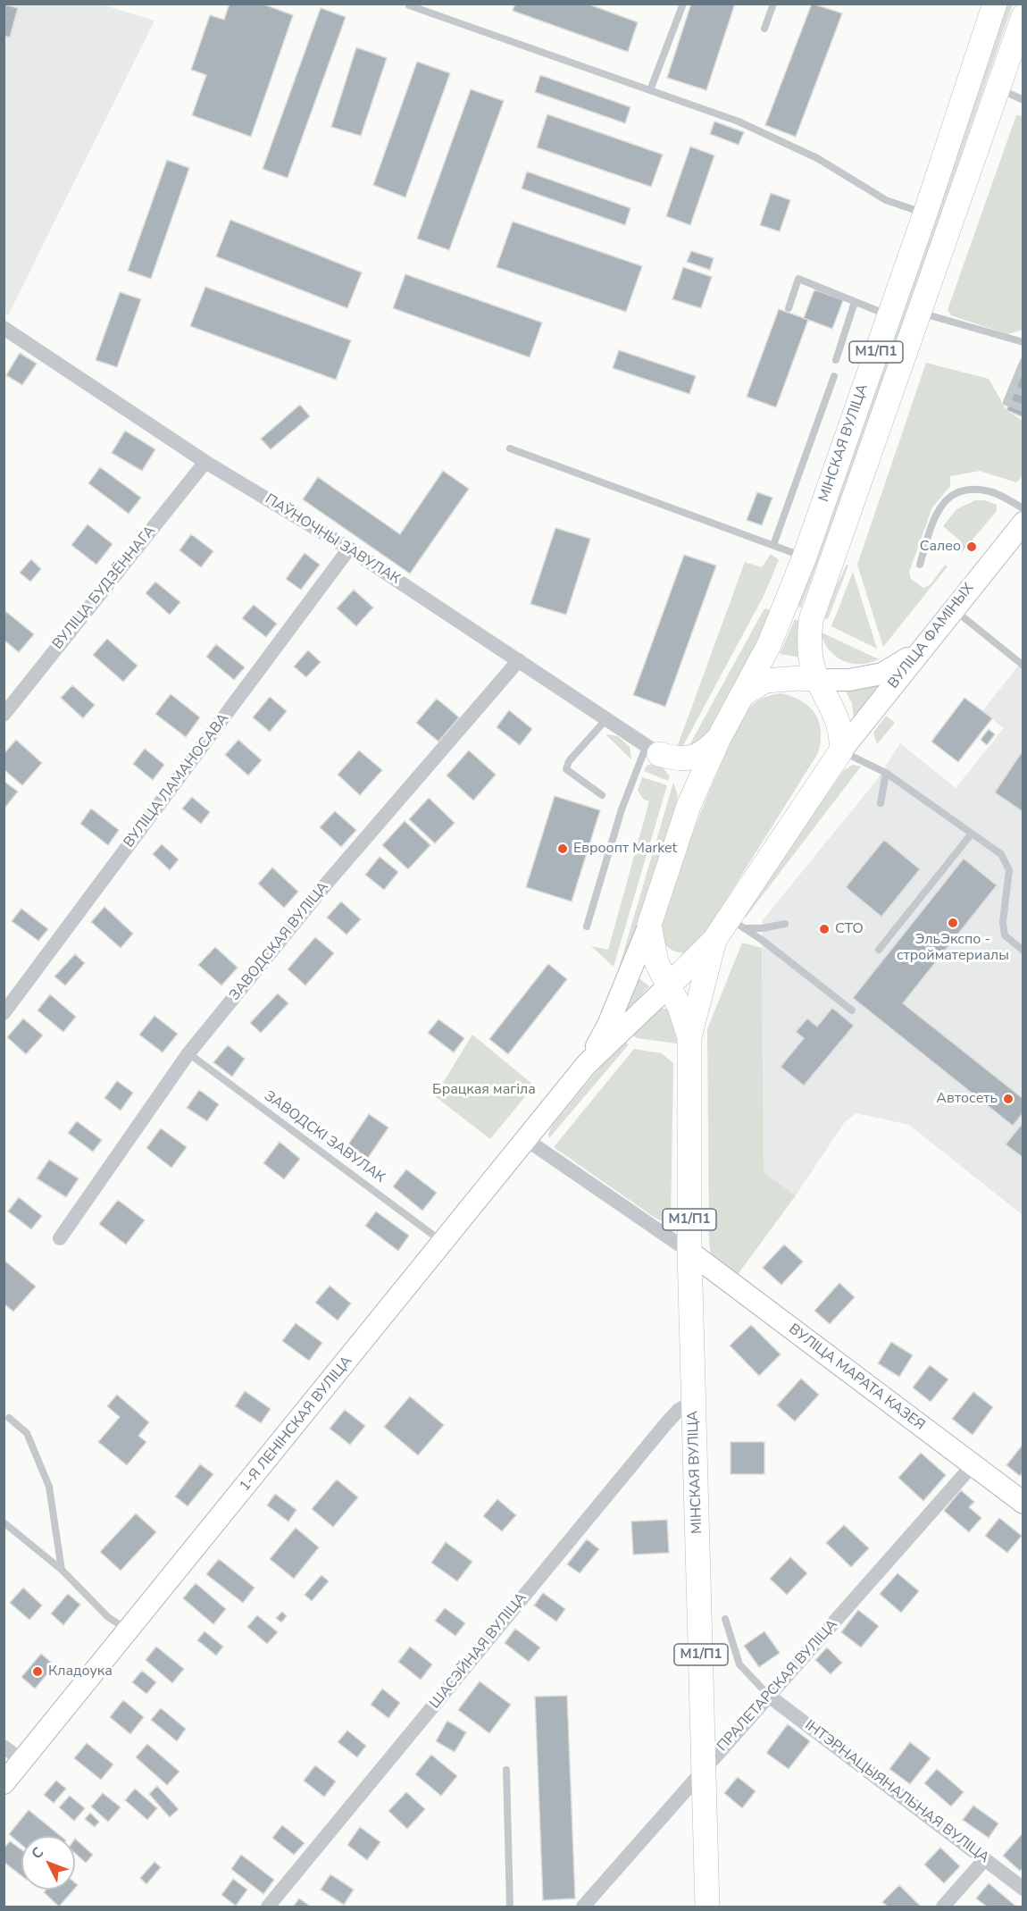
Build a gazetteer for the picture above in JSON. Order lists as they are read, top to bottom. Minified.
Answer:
{"streets":{"main road":["М1/П1","МІНСКАЯ ВУЛІЦА","ВУЛІЦА ФАМІНЫХ","ВУЛІЦА МАРАТА КАЗЕЯ","1-Я ЛЕНІНСКАЯ ВУЛІЦА"],"street":["ПАЎНОЧНЫ ЗАВУЛАК","ВУЛІЦА БУДЗЁННАГА","ВУЛІЦА ЛАМАНОСАВА","ЗАВОДСКАЯ ВУЛІЦА","ШАСЭЙНАЯ ВУЛІЦА","ПРАЛЕТАРСКАЯ ВУЛІЦА","ІНТЭРНАЦЫЯНАЛЬНАЯ ВУЛІЦА"],"lane":["ЗАВОДСКІ ЗАВУЛАК"]},"crossings":[["М1/П1","МІНСКАЯ ВУЛІЦА"],["М1/П1","ВУЛІЦА ФАМІНЫХ"],["МІНСКАЯ ВУЛІЦА","ВУЛІЦА МАРАТА КАЗЕЯ"],["МІНСКАЯ ВУЛІЦА","ШАСЭЙНАЯ ВУЛІЦА"],["МІНСКАЯ ВУЛІЦА","ПРАЛЕТАРСКАЯ ВУЛІЦА"],["ПАЎНОЧНЫ ЗАВУЛАК","ВУЛІЦА БУДЗЁННАГА"],["ПАЎНОЧНЫ ЗАВУЛАК","ВУЛІЦА ЛАМАНОСАВА"],["ПАЎНОЧНЫ ЗАВУЛАК","ЗАВОДСКАЯ ВУЛІЦА"],["ЗАВОДСКАЯ ВУЛІЦА","ЗАВОДСКІ ЗАВУЛАК"],["ЗАВОДСКІ ЗАВУЛАК","1-Я ЛЕНІНСКАЯ ВУЛІЦА"],["ВУЛІЦА МАРАТА КАЗЕЯ","ПРАЛЕТАРСКАЯ ВУЛІЦА"],["ПРАЛЕТАРСКАЯ ВУЛІЦА","ІНТЭРНАЦЫЯНАЛЬНАЯ ВУЛІЦА"]],"parks":["Брацкая магіла"],"places":["Салео","Евроопт Market","ЭльЭкспо - стройматериалы","СТО","Автосеть","Кладоука"],"north":"top left"}
